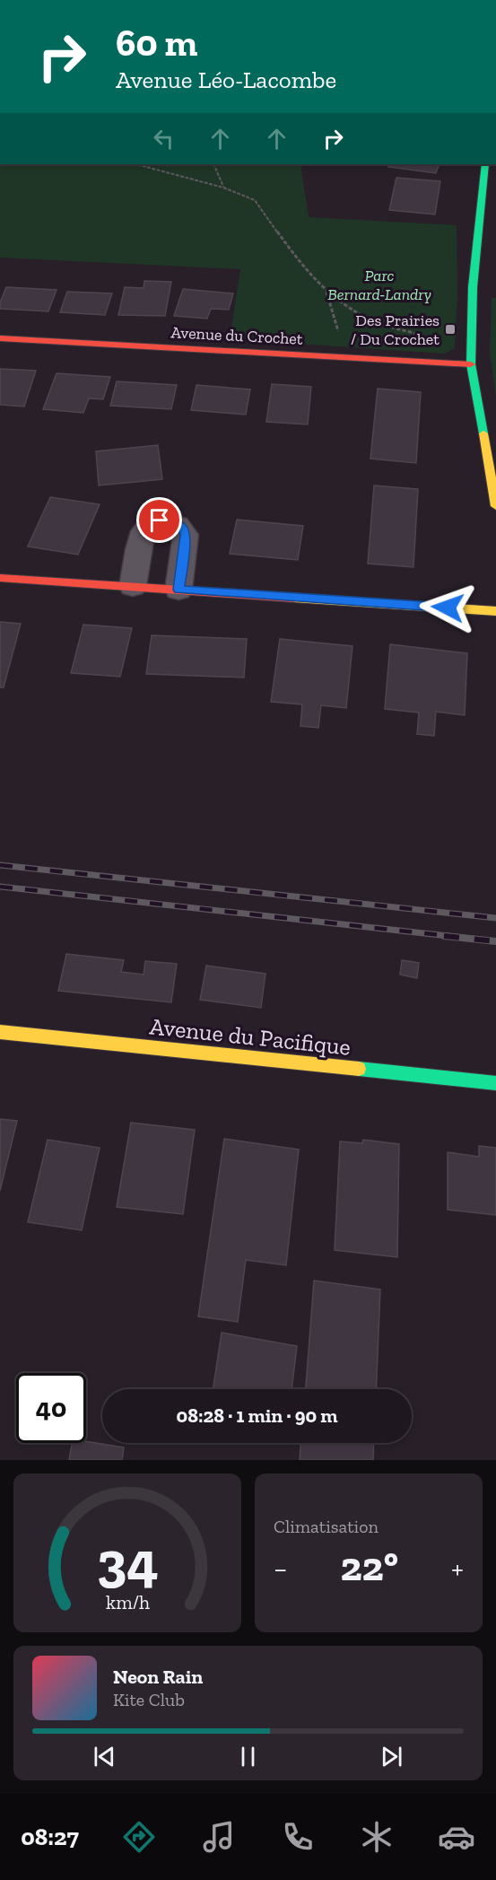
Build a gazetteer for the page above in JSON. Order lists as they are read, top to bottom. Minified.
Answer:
{"streets":{"street":["Avenue du Crochet","Avenue du Pacifique"]},"parks":["Parc Bernard-Landry"],"places":{"transit":["Des Prairies / Du Crochet"]},"page":{"turn":["60 m","Avenue Léo-Lacombe"],"limit":"40","trip":"08:28 · 1 min · 90 m","tile":"Climatisation","heat":["−","22°","+"],"song":["Neon Rain","Kite Club"],"tabs":"08:27","gauge":["34","km/h"]}}
